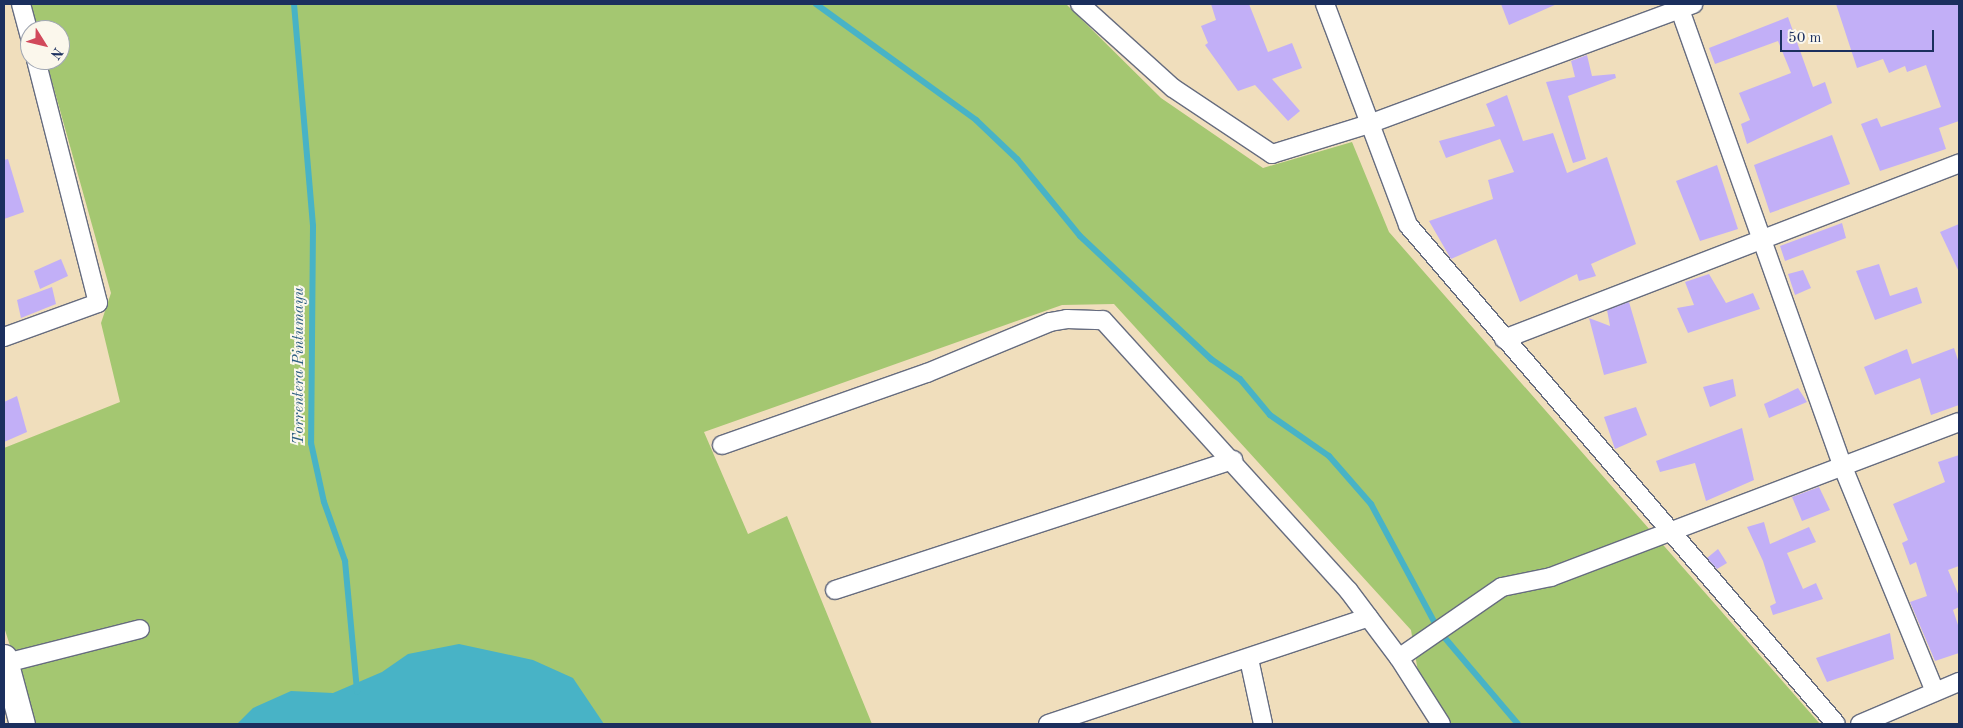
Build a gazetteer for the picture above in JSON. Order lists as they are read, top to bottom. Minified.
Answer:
{"water":["Torrentera Pintumayu"],"scale_bar":"50 m","north":"bottom right"}
